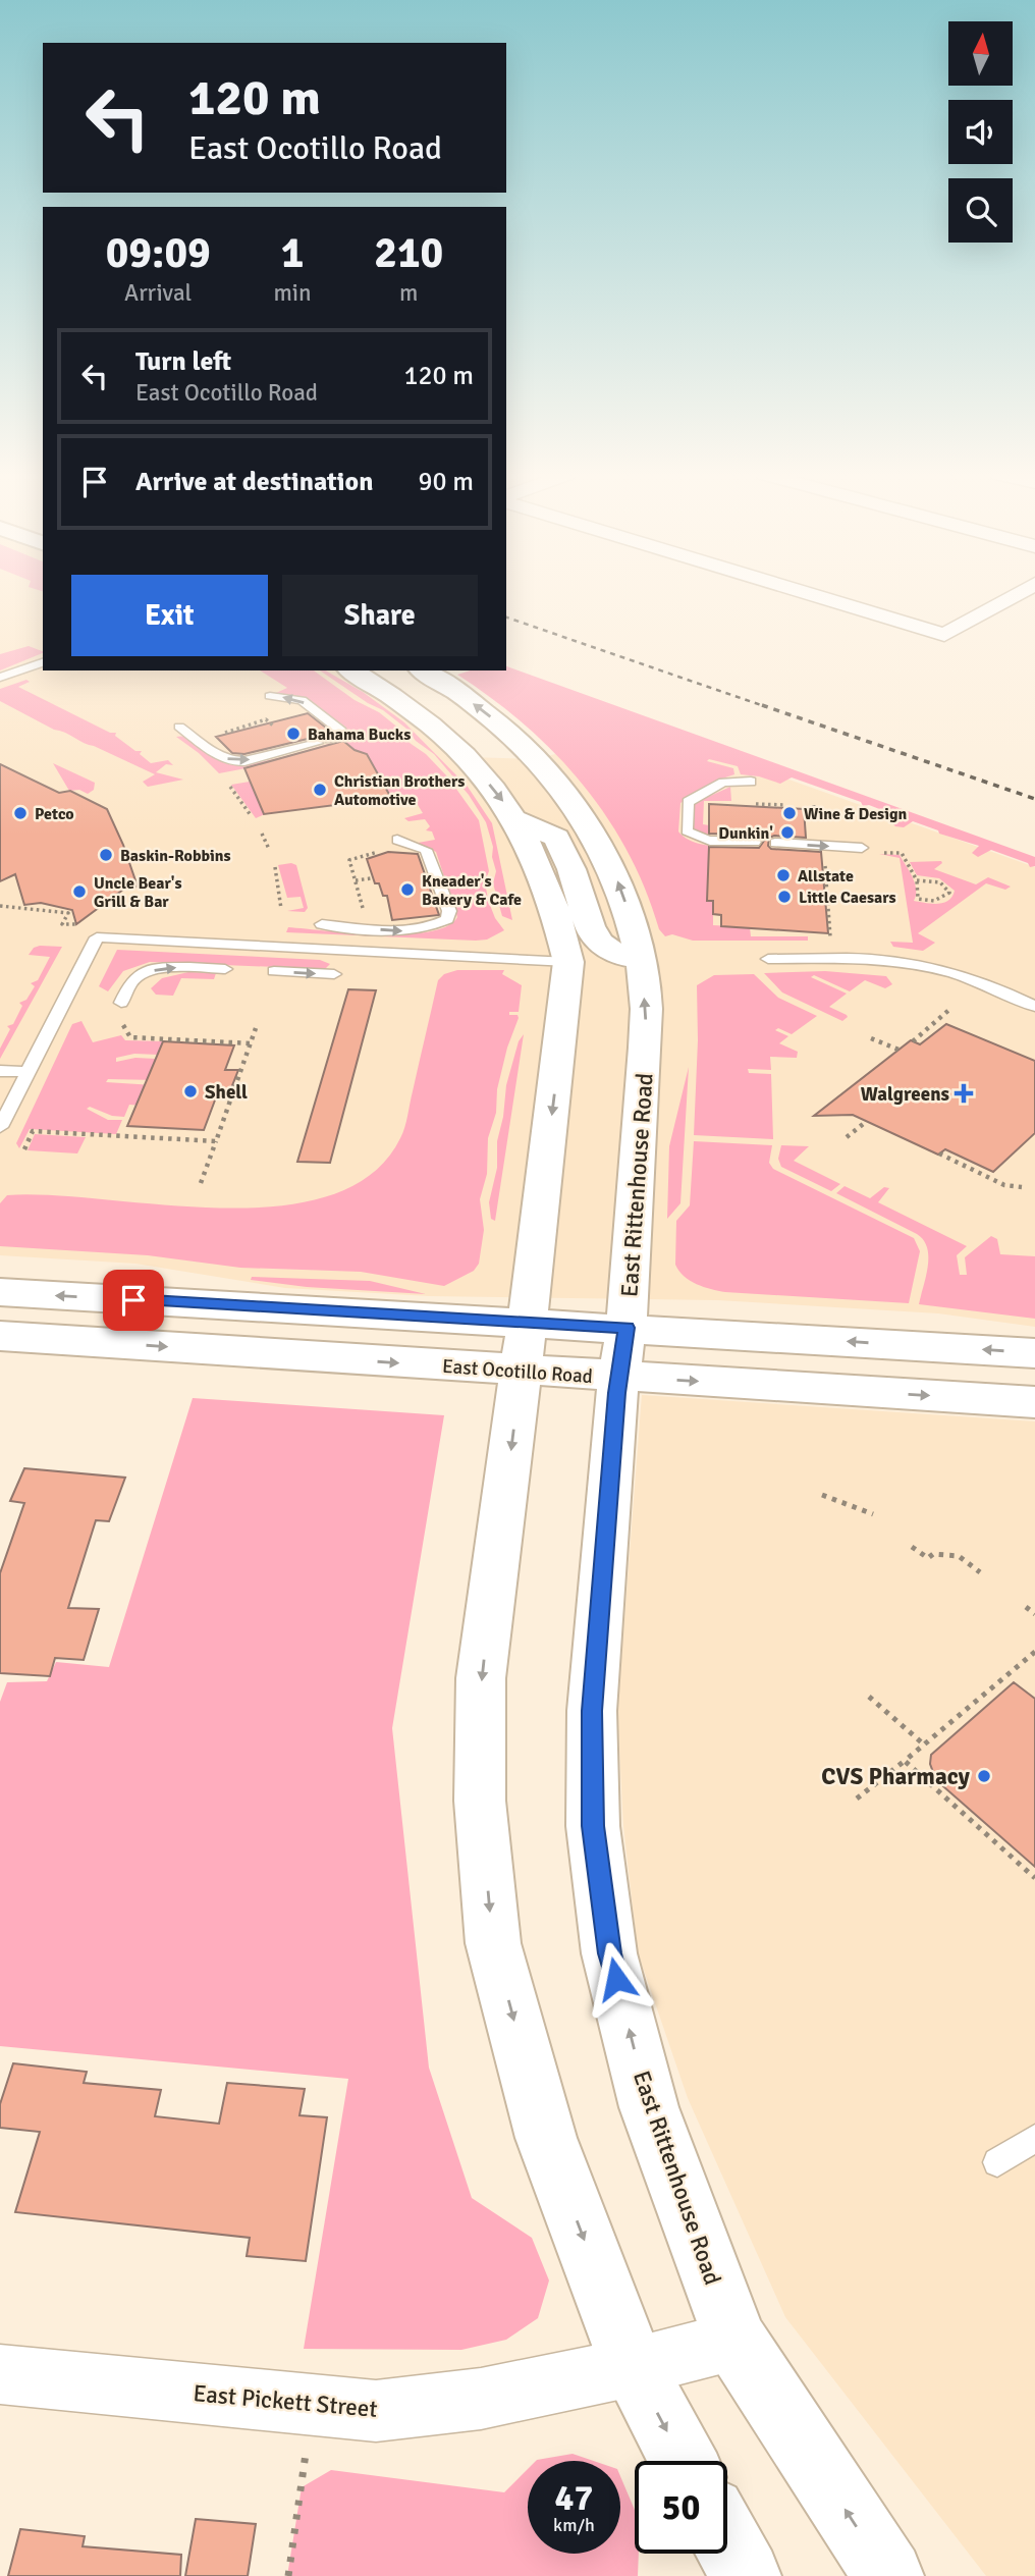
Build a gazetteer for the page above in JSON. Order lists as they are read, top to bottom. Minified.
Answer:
{"streets":{"main road":["East Rittenhouse Road","East Ocotillo Road"],"street":["East Pickett Street"]},"crossings":[["East Rittenhouse Road","East Ocotillo Road"],["East Rittenhouse Road","East Pickett Street"]],"places":{"other":["Bahama Bucks","Christian Brothers Automotive","Petco","Wine & Design","Dunkin'","Baskin-Robbins","Allstate","Kneader's Bakery & Cafe","Uncle Bear's Grill & Bar","Little Caesars","Shell","CVS Pharmacy"],"health":["Walgreens"]},"north":"top","page":{"turn":["120 m","East Ocotillo Road"],"eta":["09:09","Arrival","1","min","210","m"],"list":[{"name":"Turn left","note":"East Ocotillo Road","value":"120 m"},{"name":"Arrive at destination","value":"90 m"}],"buttons":["Exit","Share"],"speed":"47 km/h","limit":"50"}}
